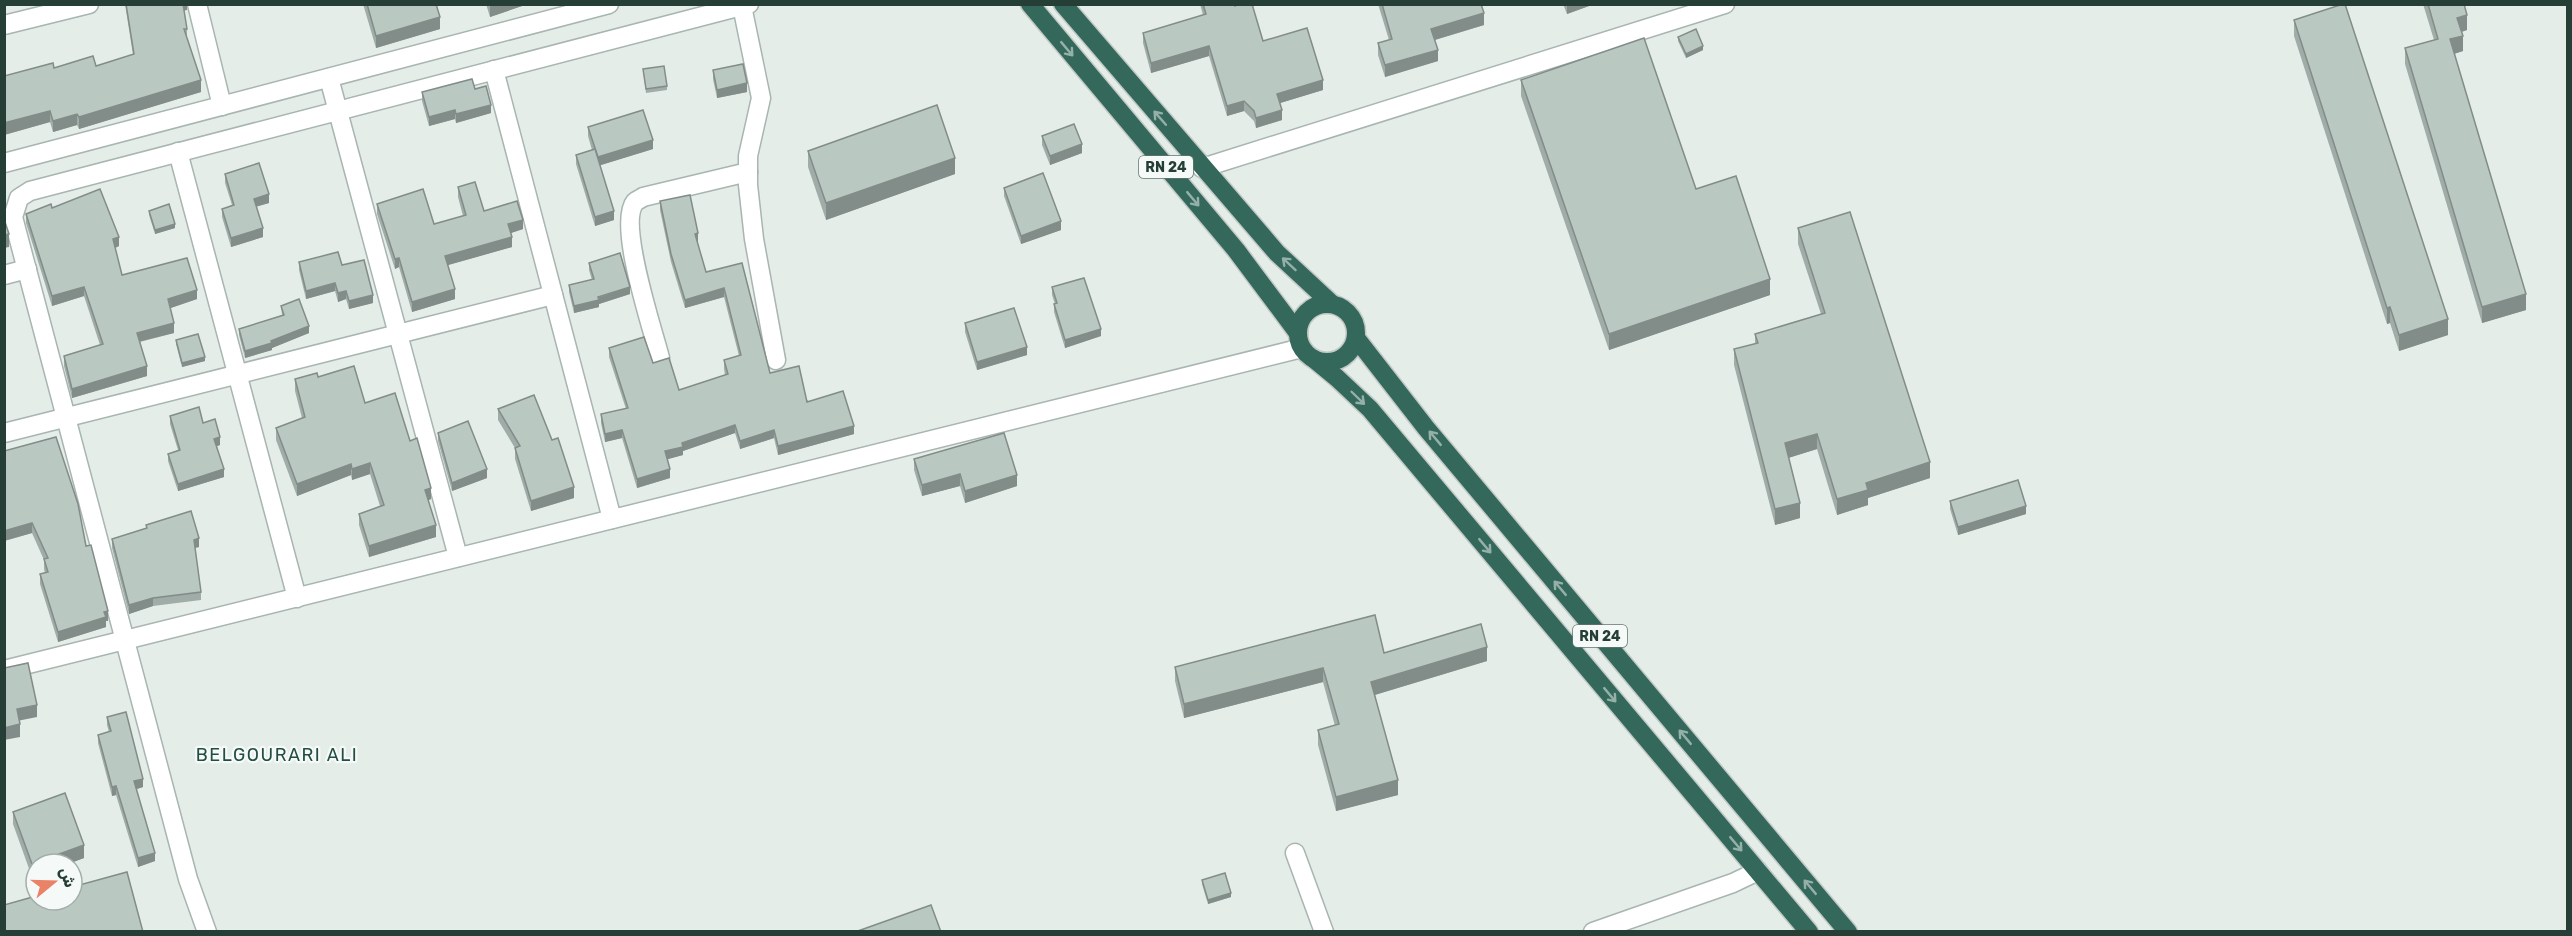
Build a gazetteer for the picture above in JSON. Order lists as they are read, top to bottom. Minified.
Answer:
{"streets":{"highway":["RN 24"]},"districts":["BELGOURARI ALI"],"north":"right"}
